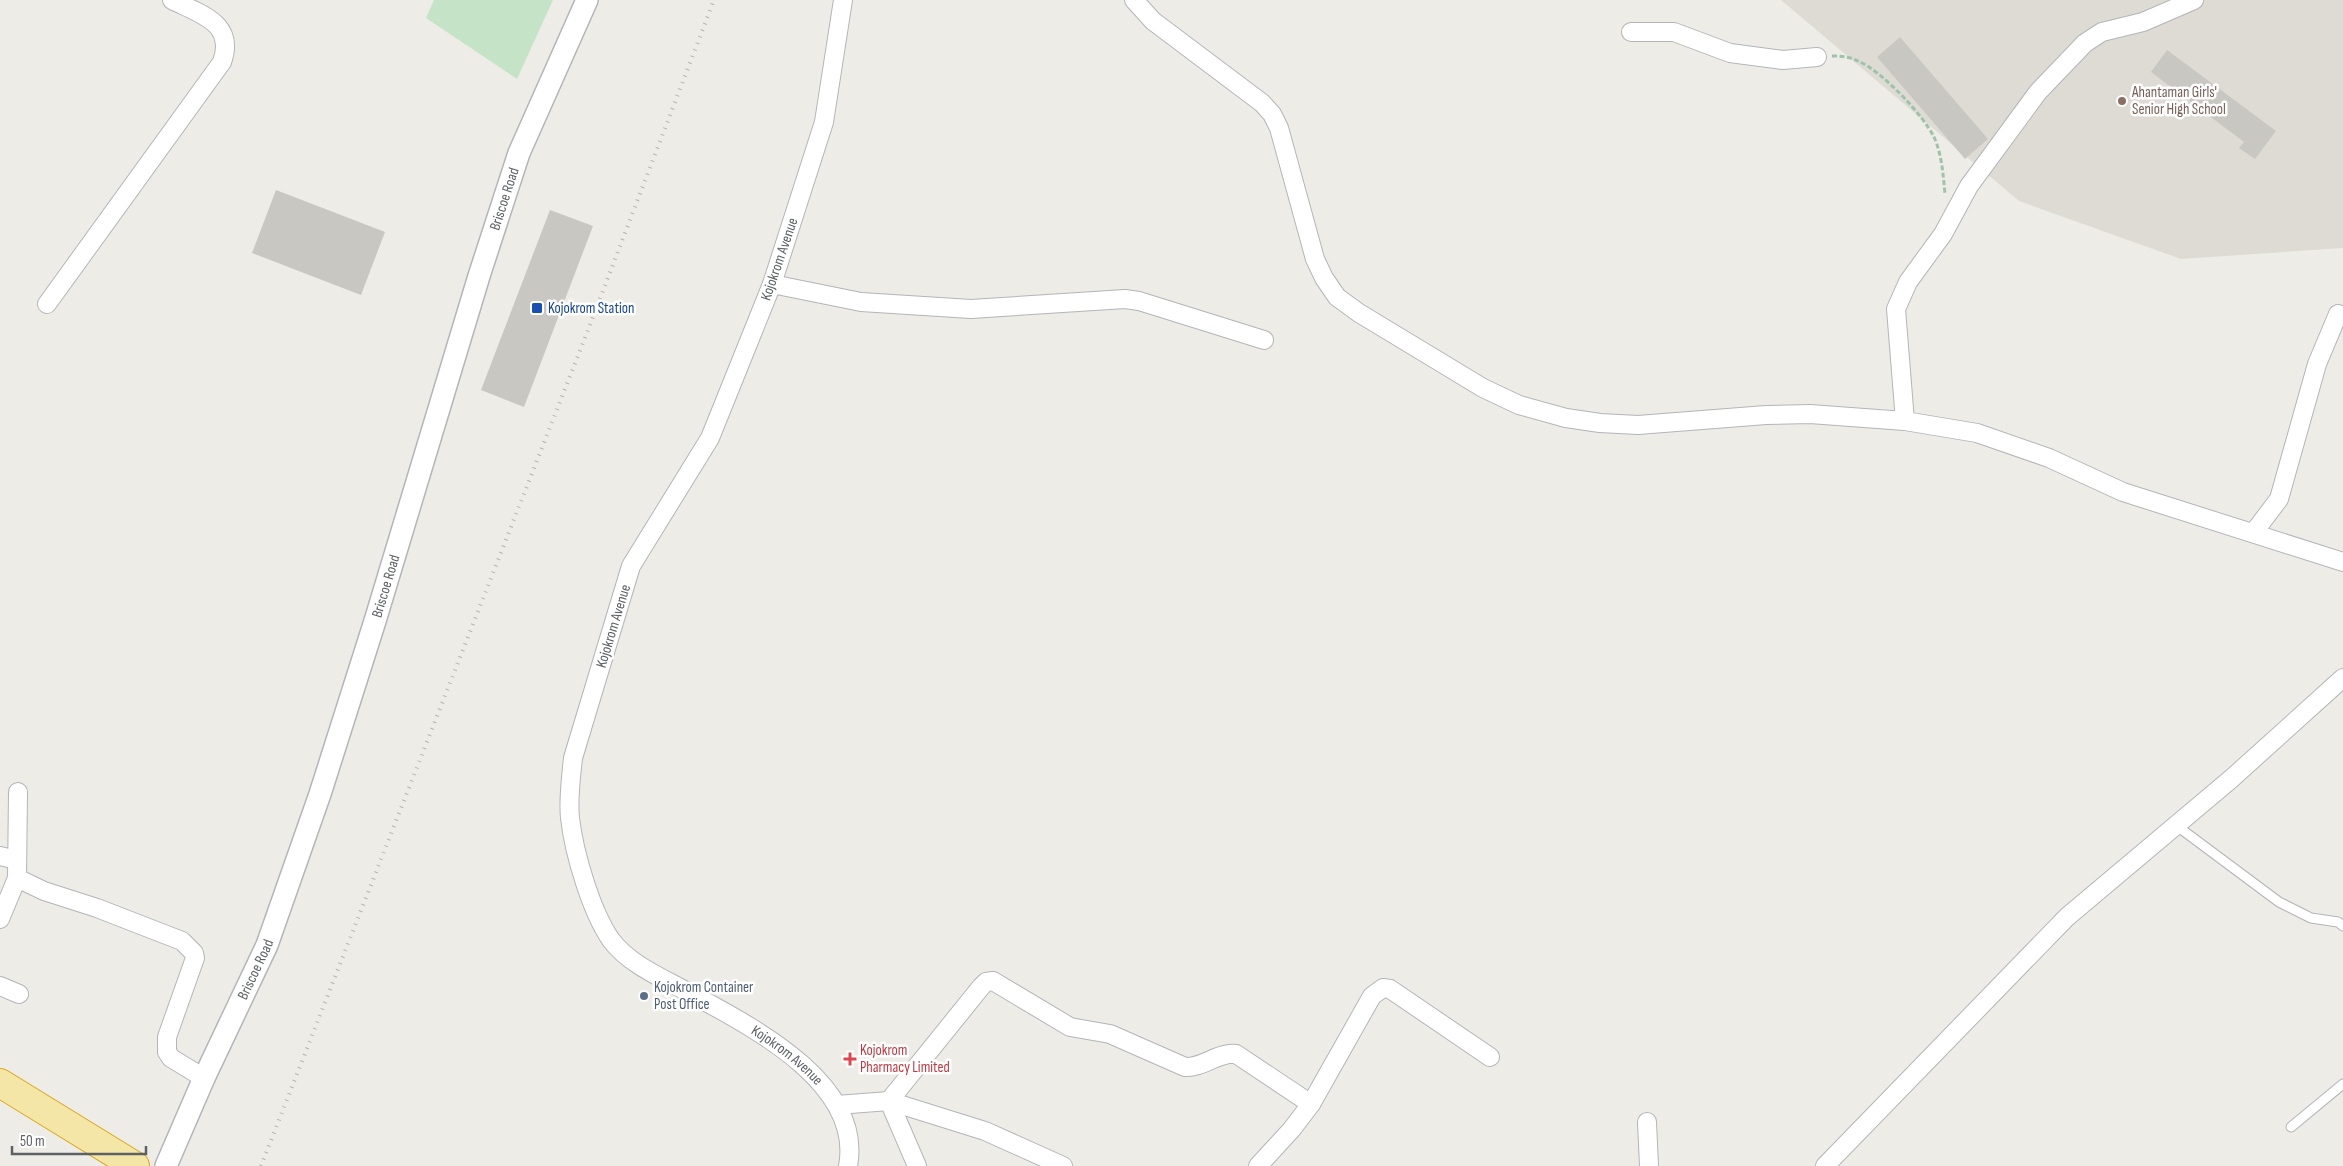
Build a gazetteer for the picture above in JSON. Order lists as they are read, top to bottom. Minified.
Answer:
{"streets":{"street":["Briscoe Road","Kojokrom Avenue"]},"places":{"other":["Ahantaman Girls' Senior High School","Kojokrom Container Post Office"],"transit":["Kojokrom Station"],"health":["Kojokrom Pharmacy Limited"]},"scale_bar":"50 m"}
